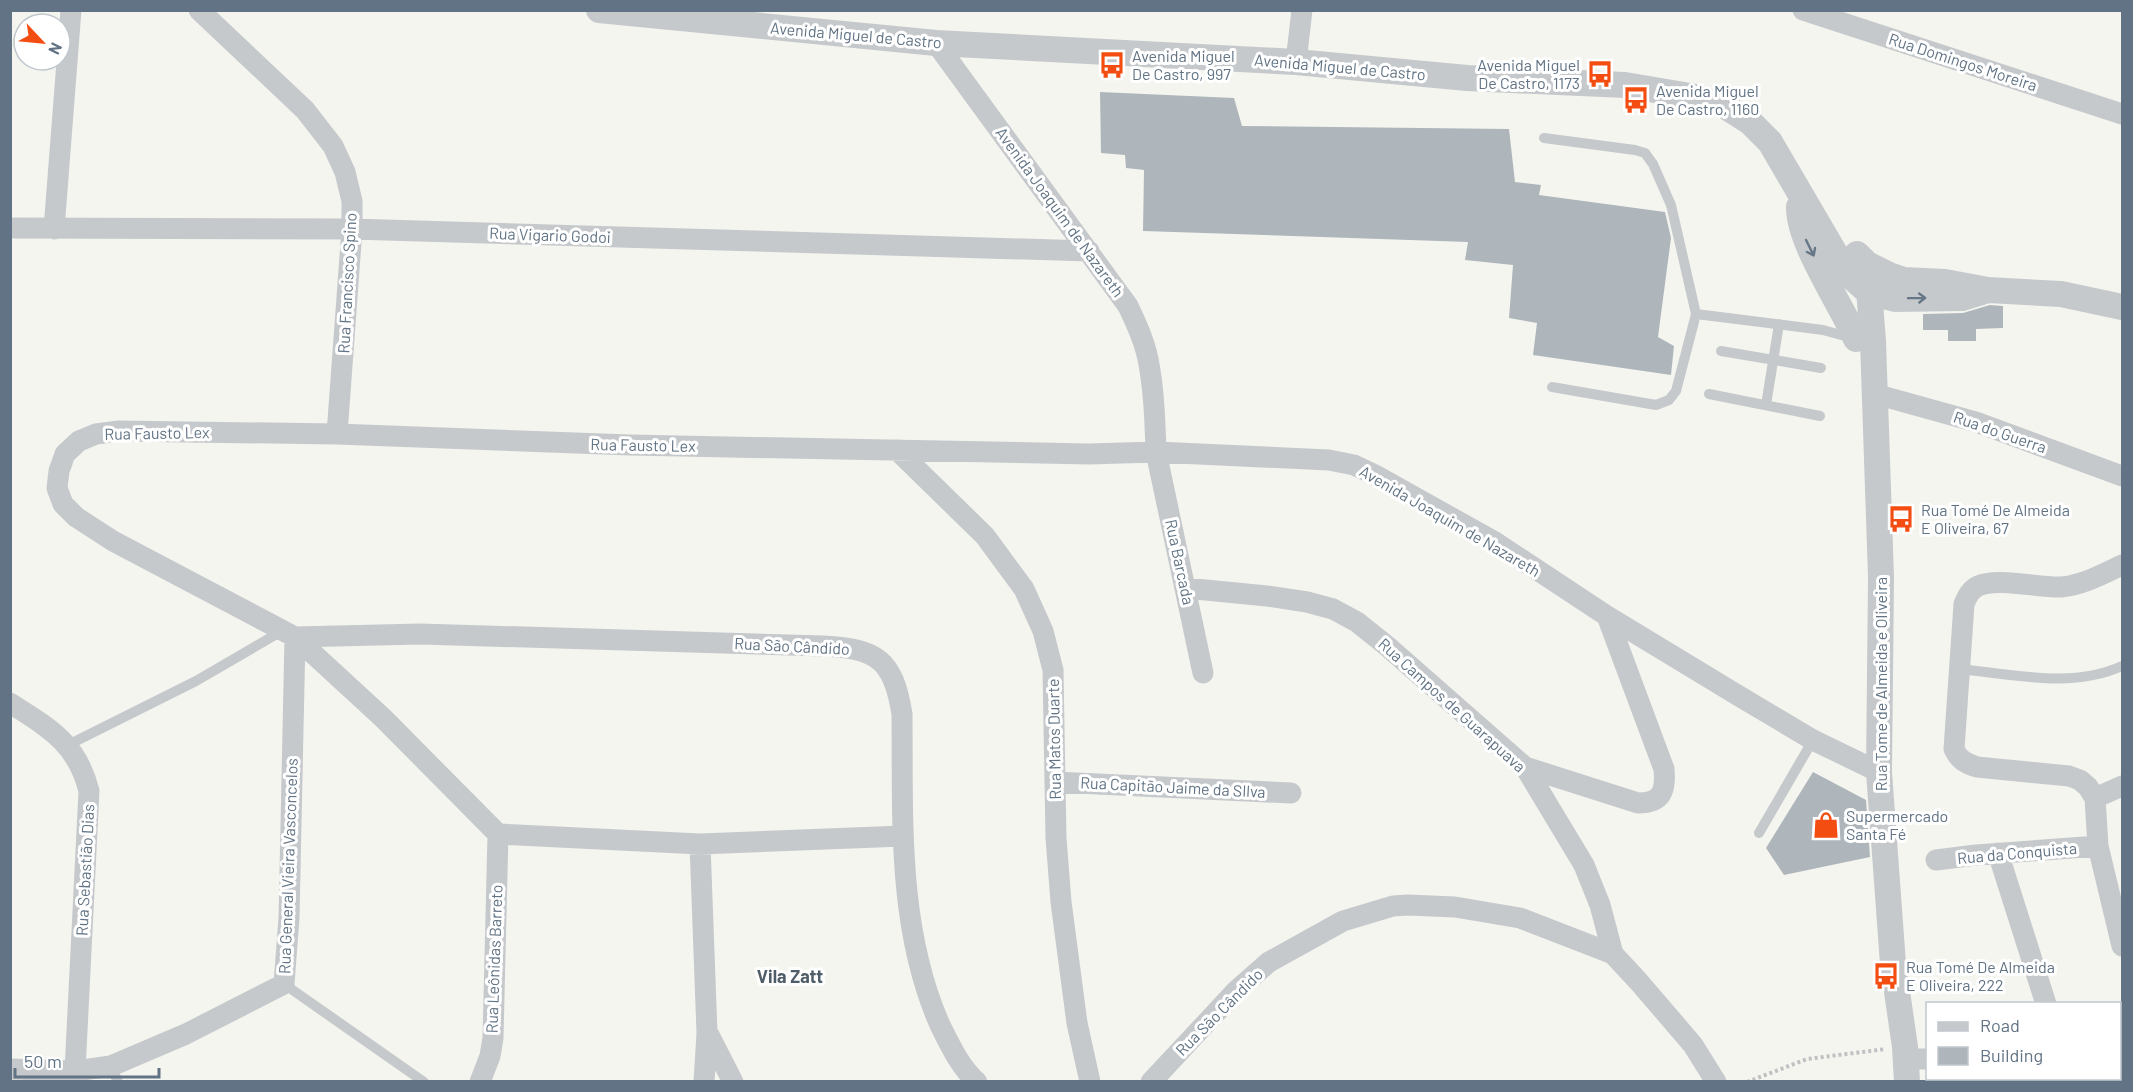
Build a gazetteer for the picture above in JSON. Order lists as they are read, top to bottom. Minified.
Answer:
{"streets":{"street":["Avenida Miguel de Castro","Rua Domingos Moreira","Avenida Joaquim de Nazareth","Rua Vigario Godoi","Rua Francisco Spino","Rua do Guerra","Rua Fausto Lex","Rua Barcada","Rua São Cândido","Rua Tome de Almeida e Oliveira","Rua Campos de Guarapuava","Rua Matos Duarte","Rua Capitão Jaime da SIlva","Rua da Conquista","Rua General Vieira Vasconcelos","Rua Sebastião Dias","Rua Leônidas Barreto"]},"crossings":[["Avenida Miguel de Castro","Avenida Joaquim de Nazareth"],["Avenida Miguel de Castro","Rua Tome de Almeida e Oliveira"],["Avenida Joaquim de Nazareth","Rua Vigario Godoi"],["Avenida Joaquim de Nazareth","Rua Fausto Lex"],["Avenida Joaquim de Nazareth","Rua Barcada"],["Avenida Joaquim de Nazareth","Rua Tome de Almeida e Oliveira"],["Rua Vigario Godoi","Rua Francisco Spino"],["Rua Francisco Spino","Rua Fausto Lex"],["Rua do Guerra","Rua Tome de Almeida e Oliveira"],["Rua Fausto Lex","Rua Barcada"],["Rua Fausto Lex","Rua São Cândido"],["Rua Fausto Lex","Rua Matos Duarte"],["Rua Fausto Lex","Rua General Vieira Vasconcelos"],["Rua Fausto Lex","Rua Leônidas Barreto"],["Rua Barcada","Rua Campos de Guarapuava"],["Rua São Cândido","Rua Campos de Guarapuava"],["Rua São Cândido","Rua General Vieira Vasconcelos"],["Rua Matos Duarte","Rua Capitão Jaime da SIlva"],["Rua General Vieira Vasconcelos","Rua Sebastião Dias"]],"districts":["Vila Zatt"],"places":{"bus stop":["Avenida Miguel De Castro, 997","Avenida Miguel De Castro, 1173","Avenida Miguel De Castro, 1160","Rua Tomé De Almeida E Oliveira, 67","Rua Tomé De Almeida E Oliveira, 222"],"shop":["Supermercado Santa Fé"]},"legend":["Road","Building"],"scale_bar":"50 m","north":"bottom right"}
